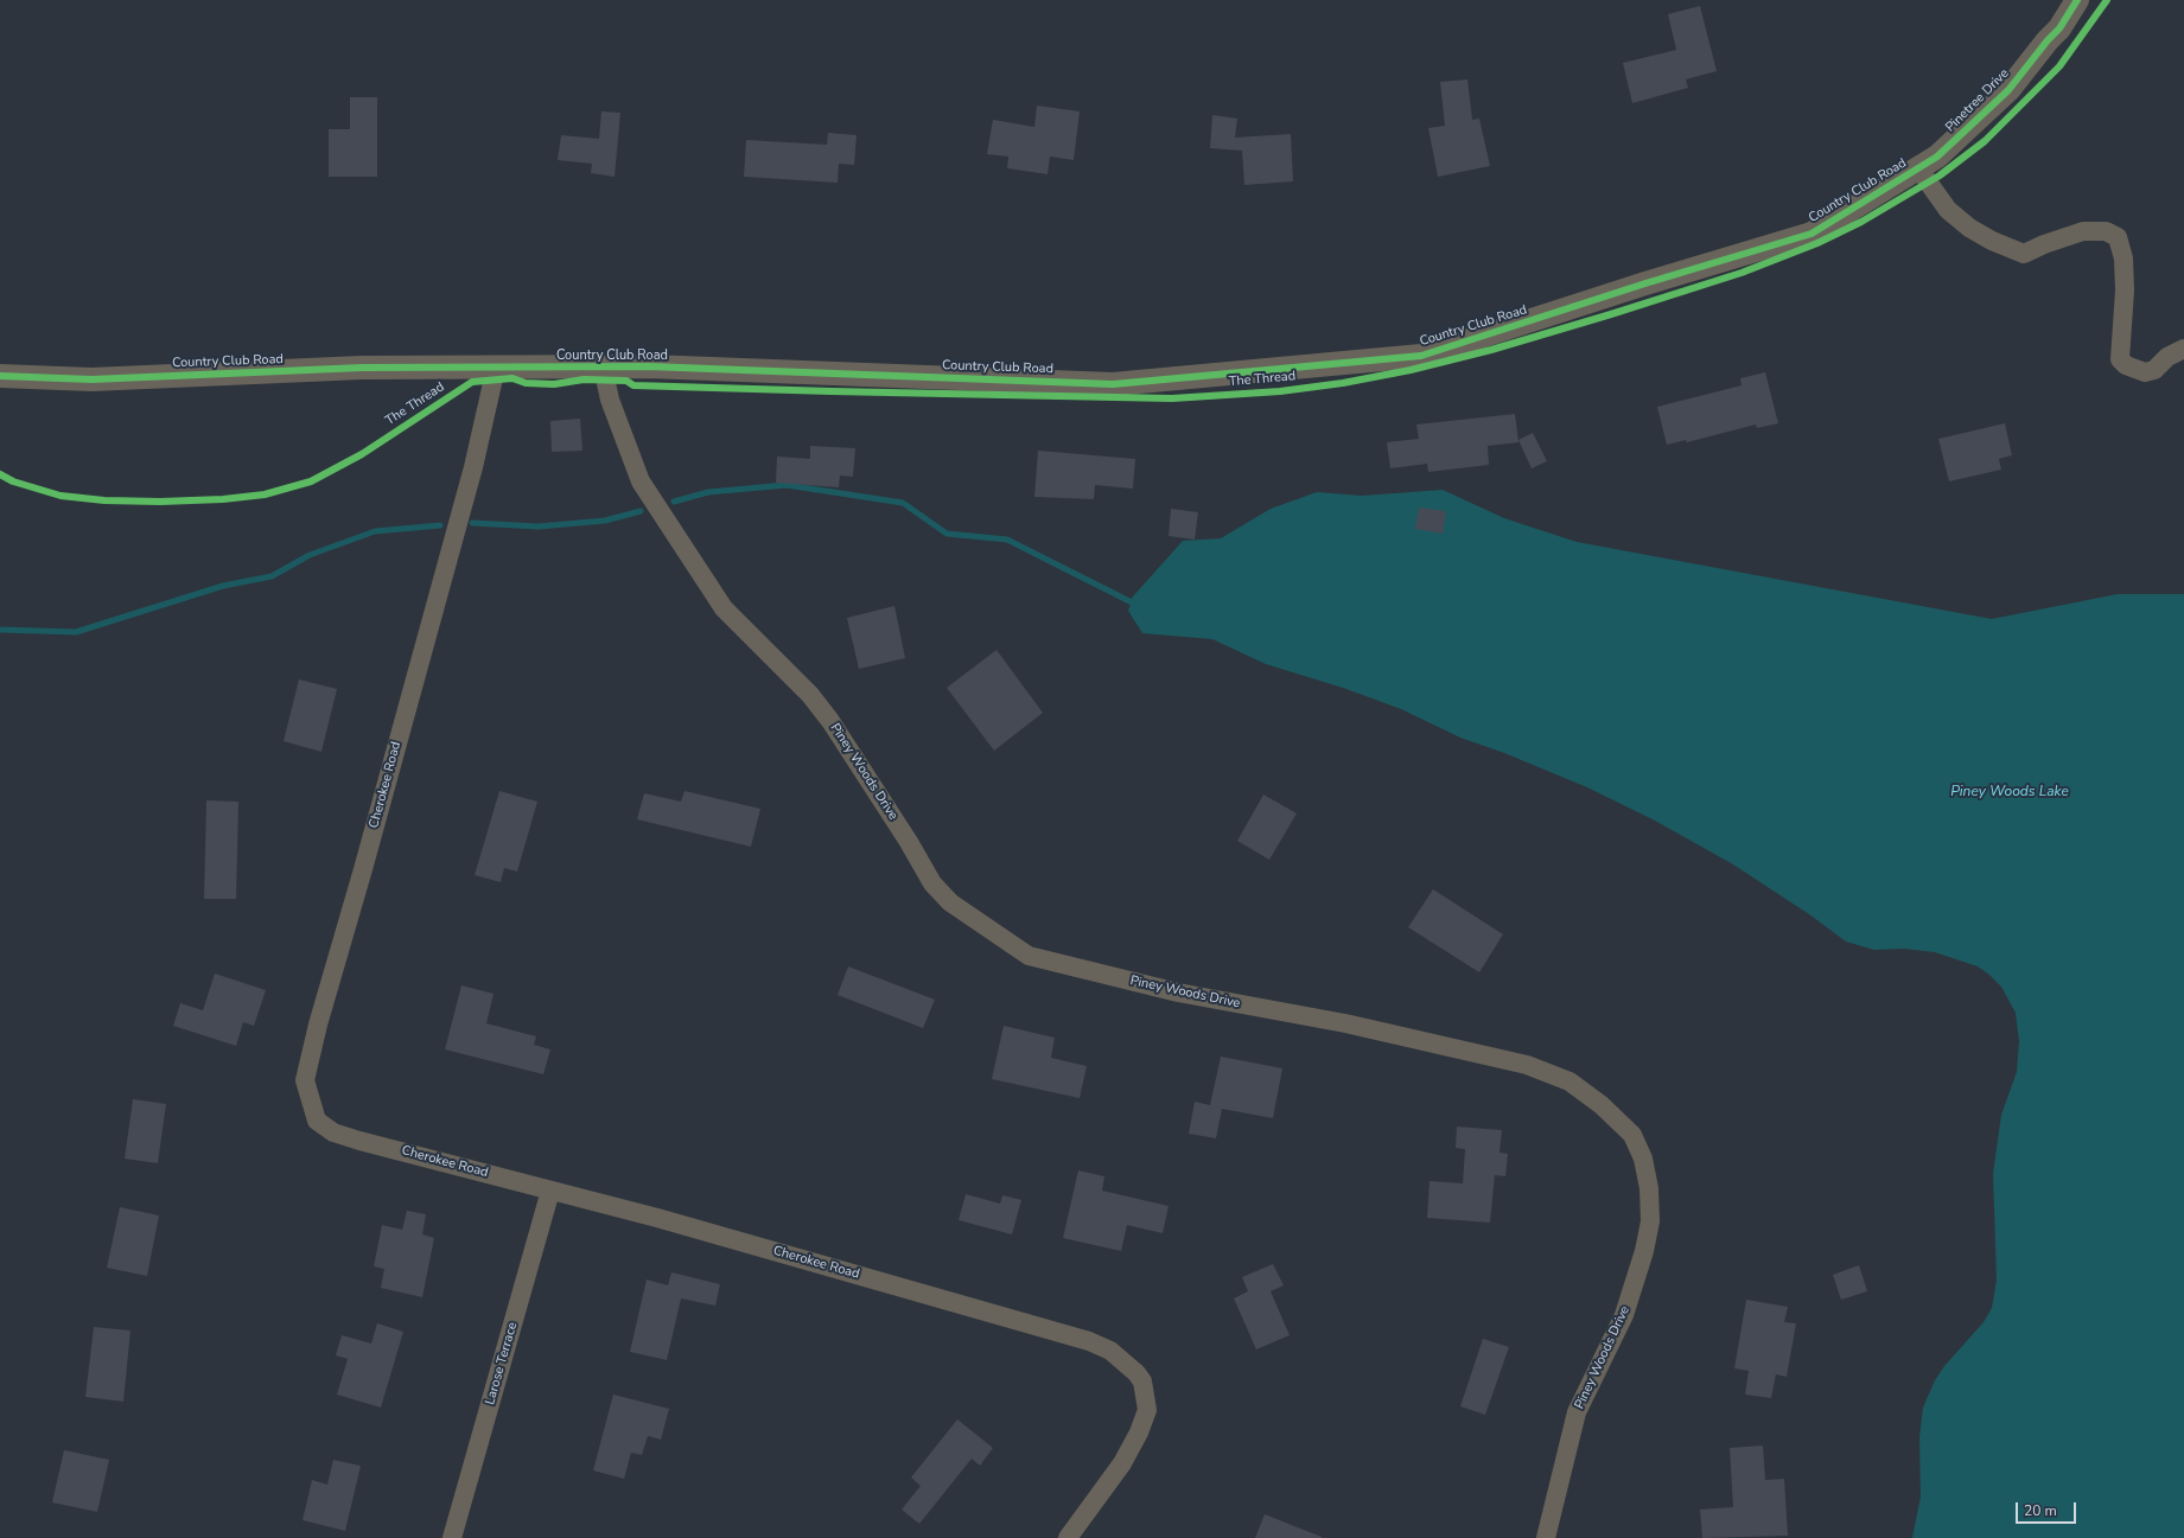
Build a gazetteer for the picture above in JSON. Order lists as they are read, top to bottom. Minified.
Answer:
{"streets":{"street":["Pinetree Drive","Country Club Road","Piney Woods Drive","Cherokee Road","Larose Terrace"],"cycle path":["The Thread"]},"crossings":[["Pinetree Drive","Country Club Road"],["Country Club Road","Piney Woods Drive"],["Country Club Road","Cherokee Road"],["Cherokee Road","Larose Terrace"]],"water":["Piney Woods Lake"],"scale_bar":"20 m"}
